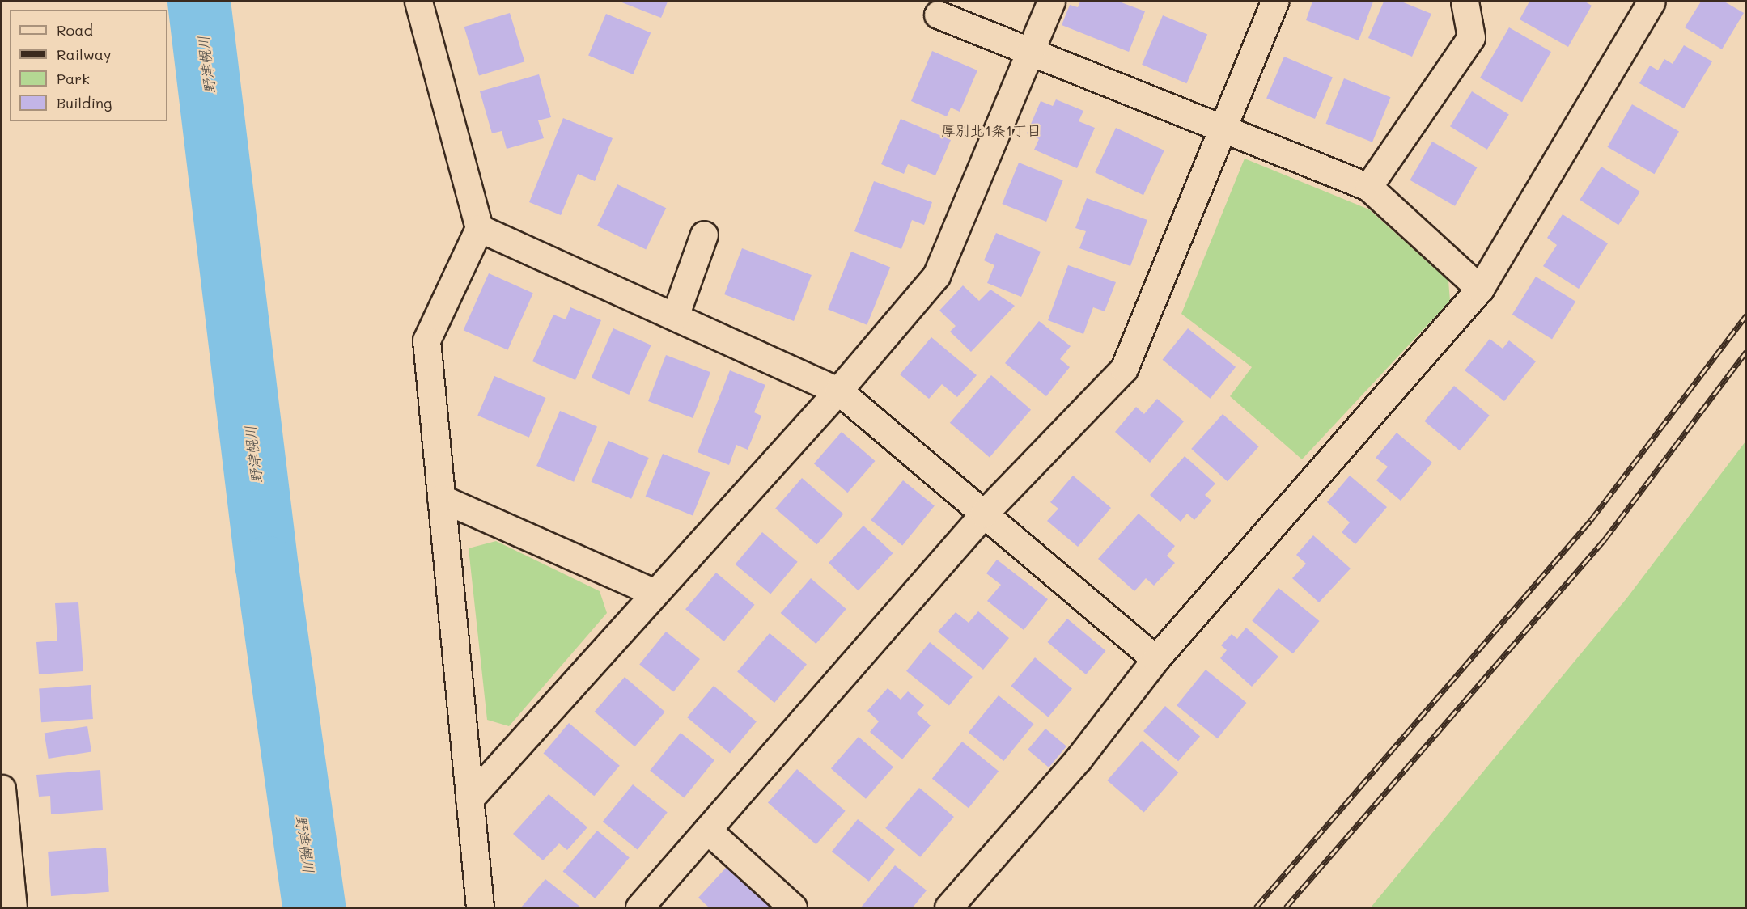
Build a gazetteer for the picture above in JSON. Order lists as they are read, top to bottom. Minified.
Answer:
{"districts":["厚別北1条1丁目"],"water":["野津幌川"],"legend":["Road","Railway","Park","Building"]}
